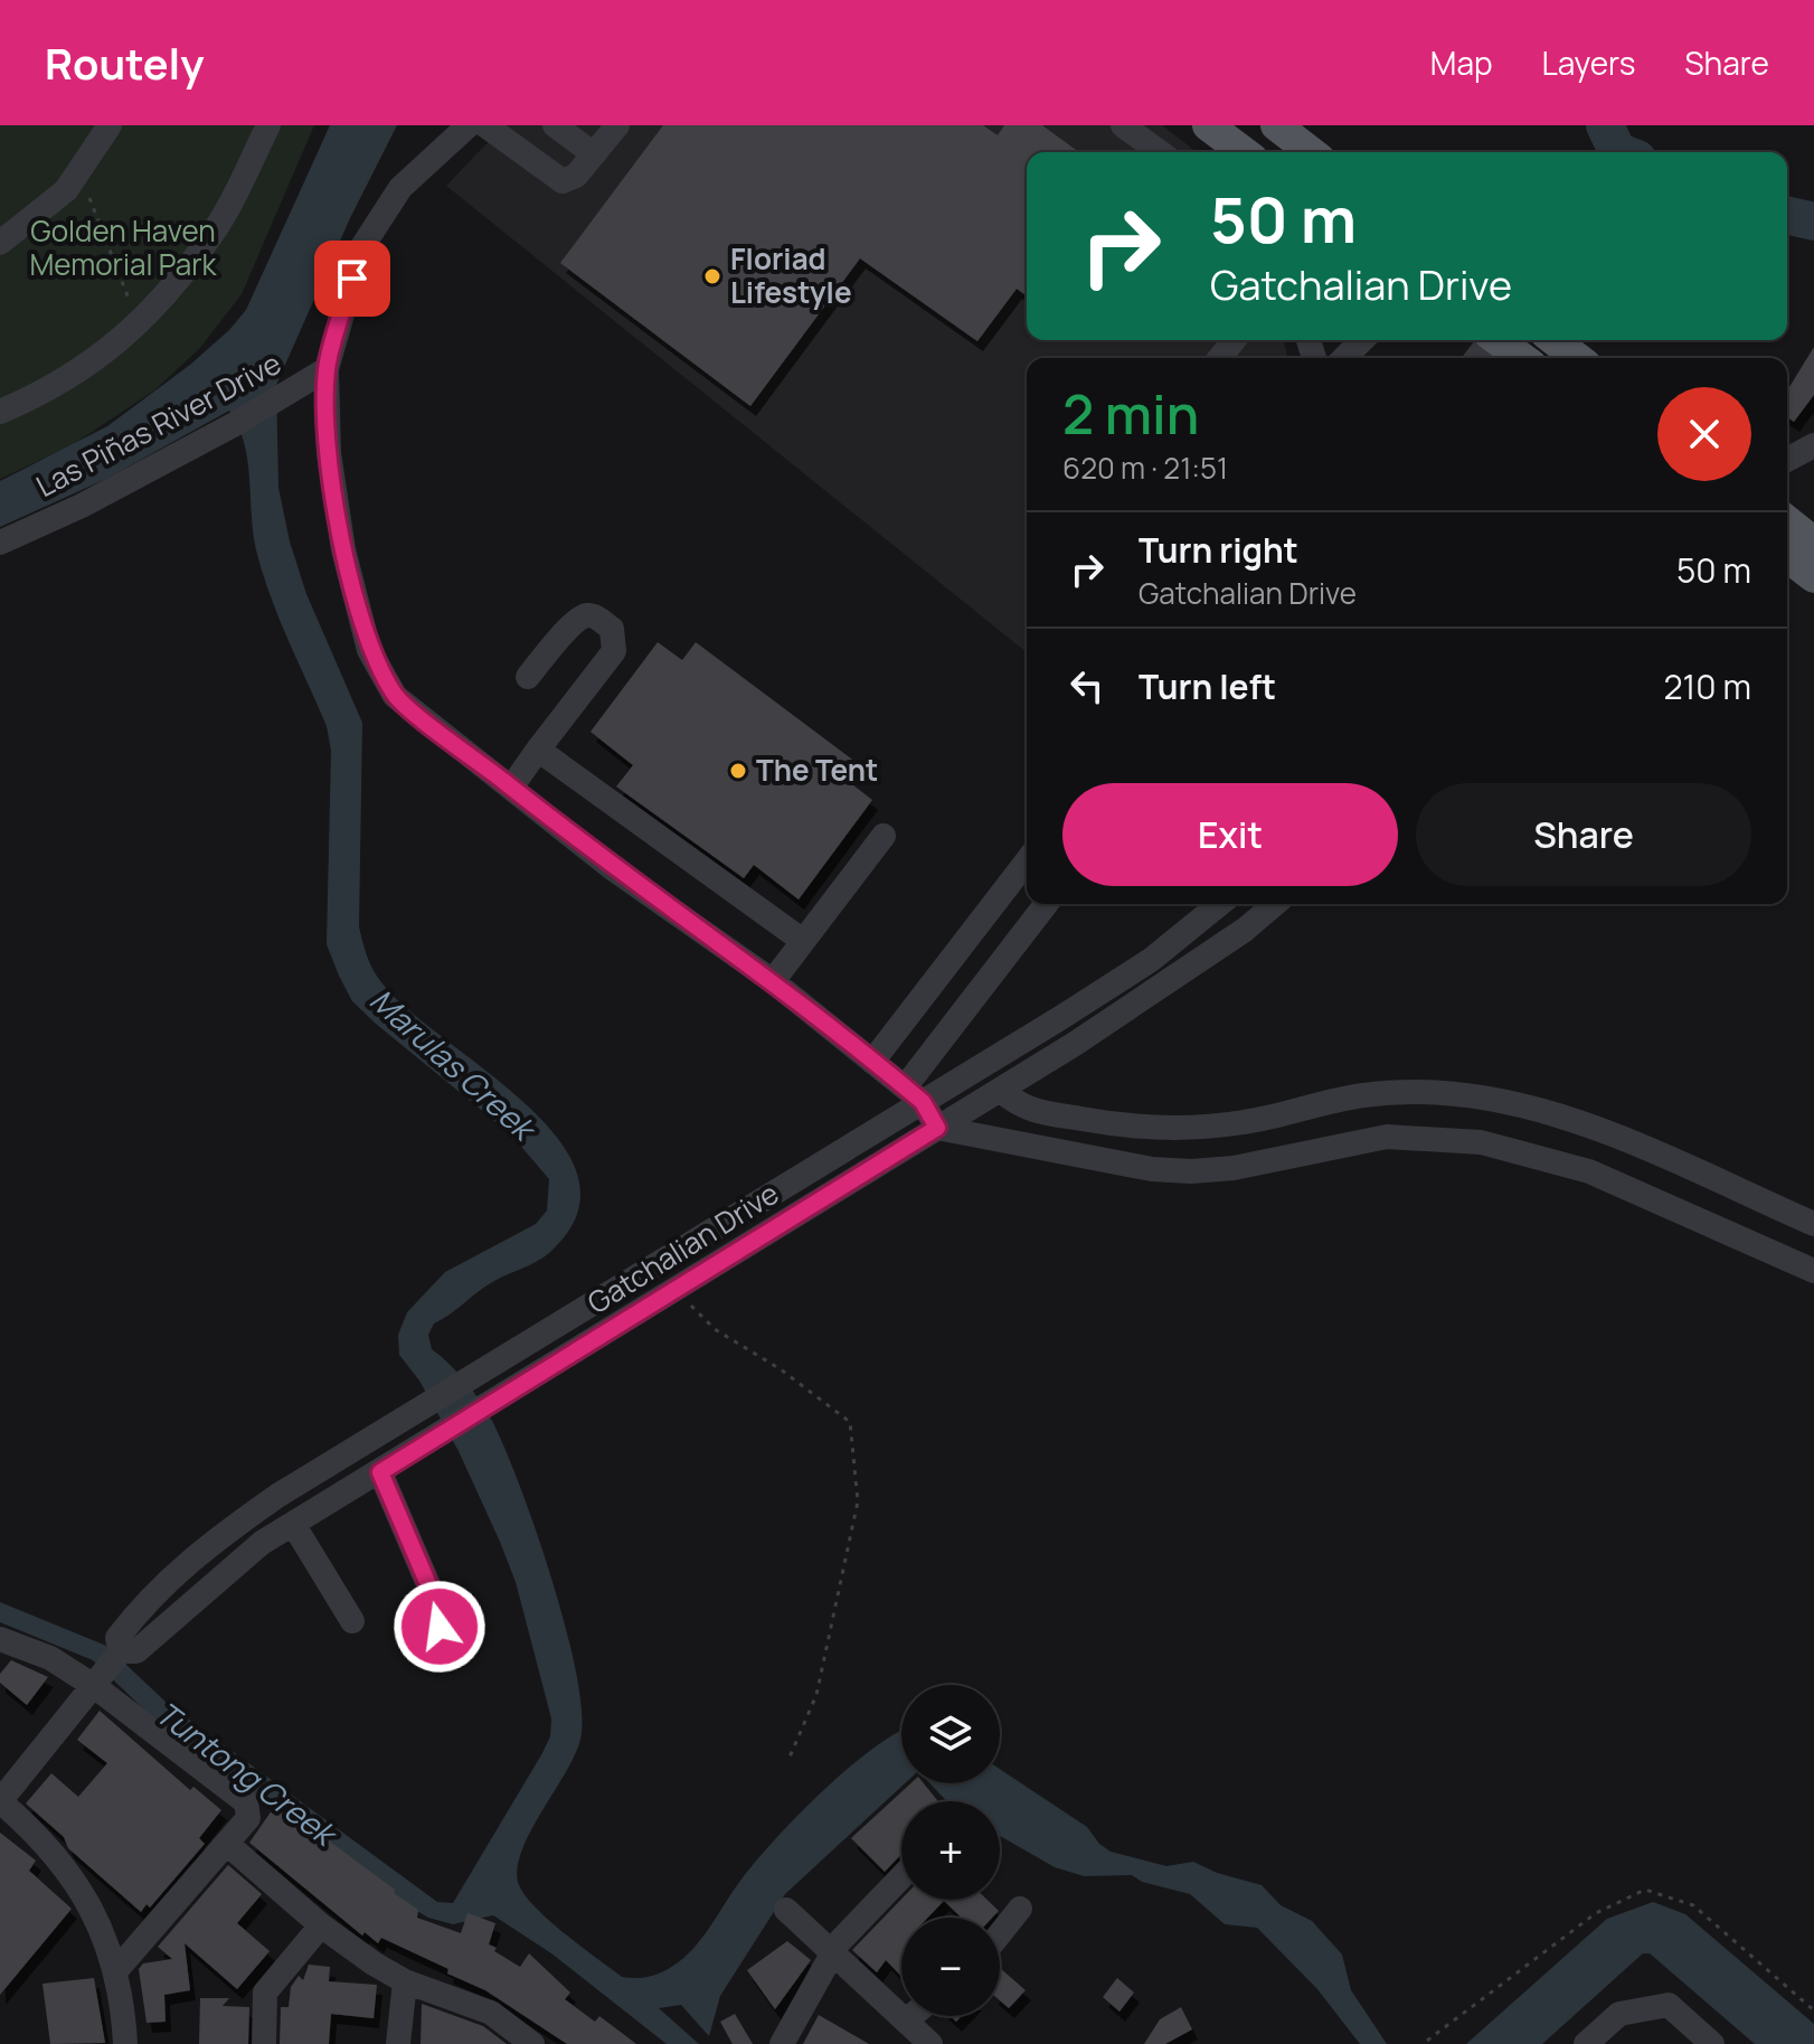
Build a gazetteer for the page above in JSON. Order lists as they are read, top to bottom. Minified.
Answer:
{"streets":{"street":["Las Piñas River Drive","Gatchalian Drive"]},"water":["Marulas Creek","Tuntong Creek"],"parks":["Golden Haven Memorial Park"],"places":["Floriad Lifestyle","The Tent"],"page":{"header":"Routely","nav":["Map","Layers","Share"],"turn":["50 m","Gatchalian Drive"],"heading":["2 min","620 m · 21:51"],"list":[{"name":"Turn right","note":"Gatchalian Drive","value":"50 m"},{"name":"Turn left","value":"210 m"}],"buttons":["Exit","Share"],"map_buttons":["+","−"]}}
